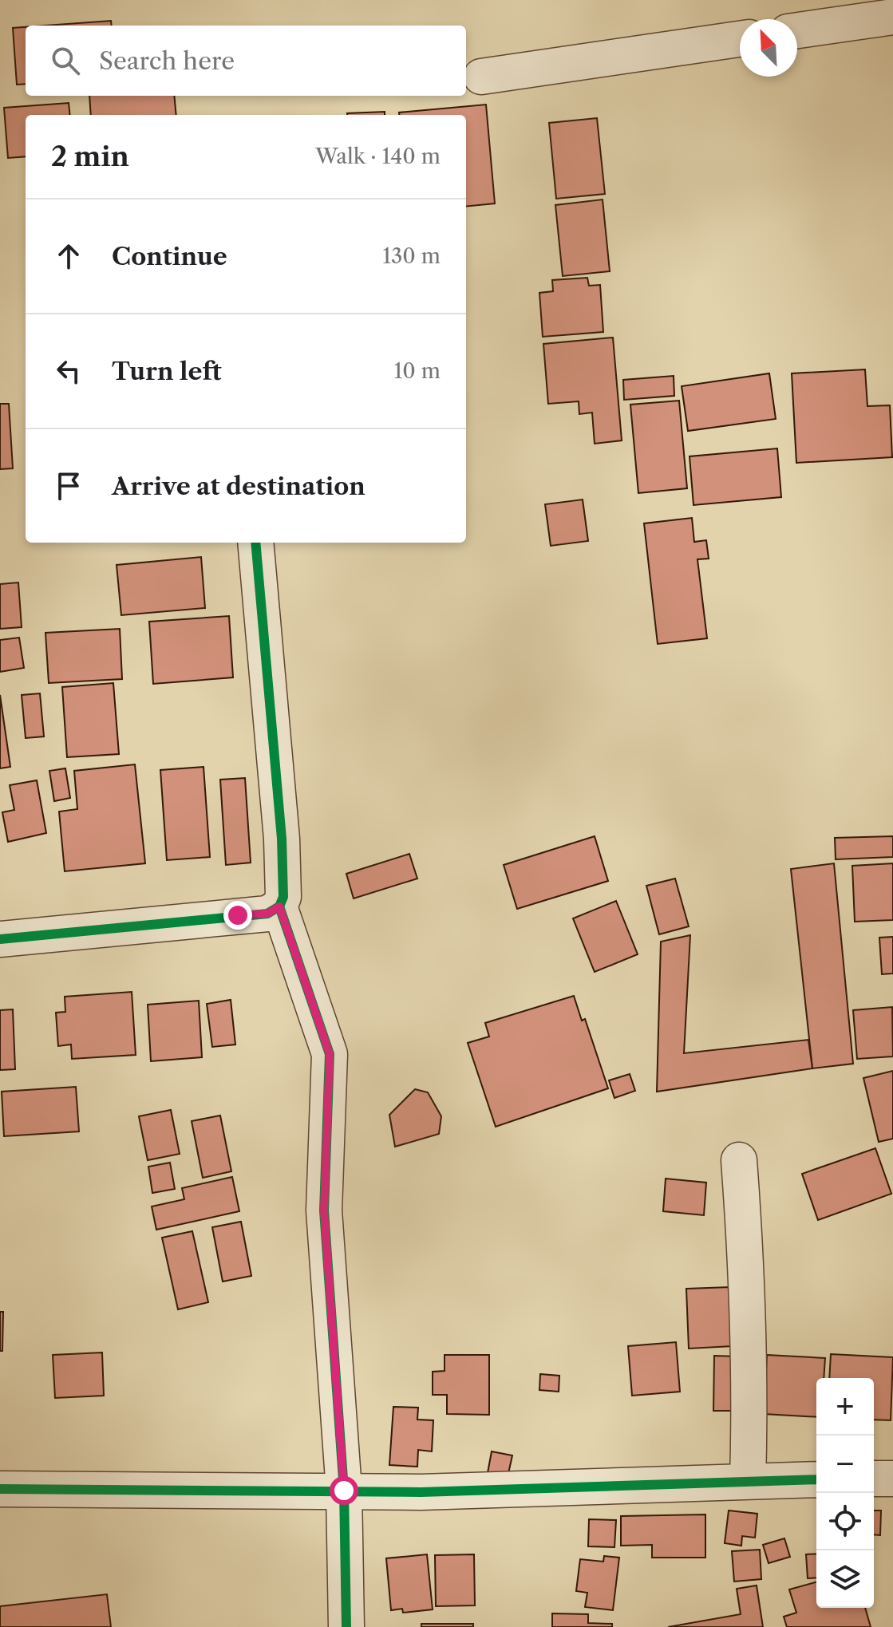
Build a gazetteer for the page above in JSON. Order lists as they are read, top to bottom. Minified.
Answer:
{"north":"top left","page":{"search":"Search here","heading":["2 min","Walk · 140 m"],"list":[["Continue","130 m"],["Turn left","10 m"],"Arrive at destination"],"map_buttons":["+","−"]}}
